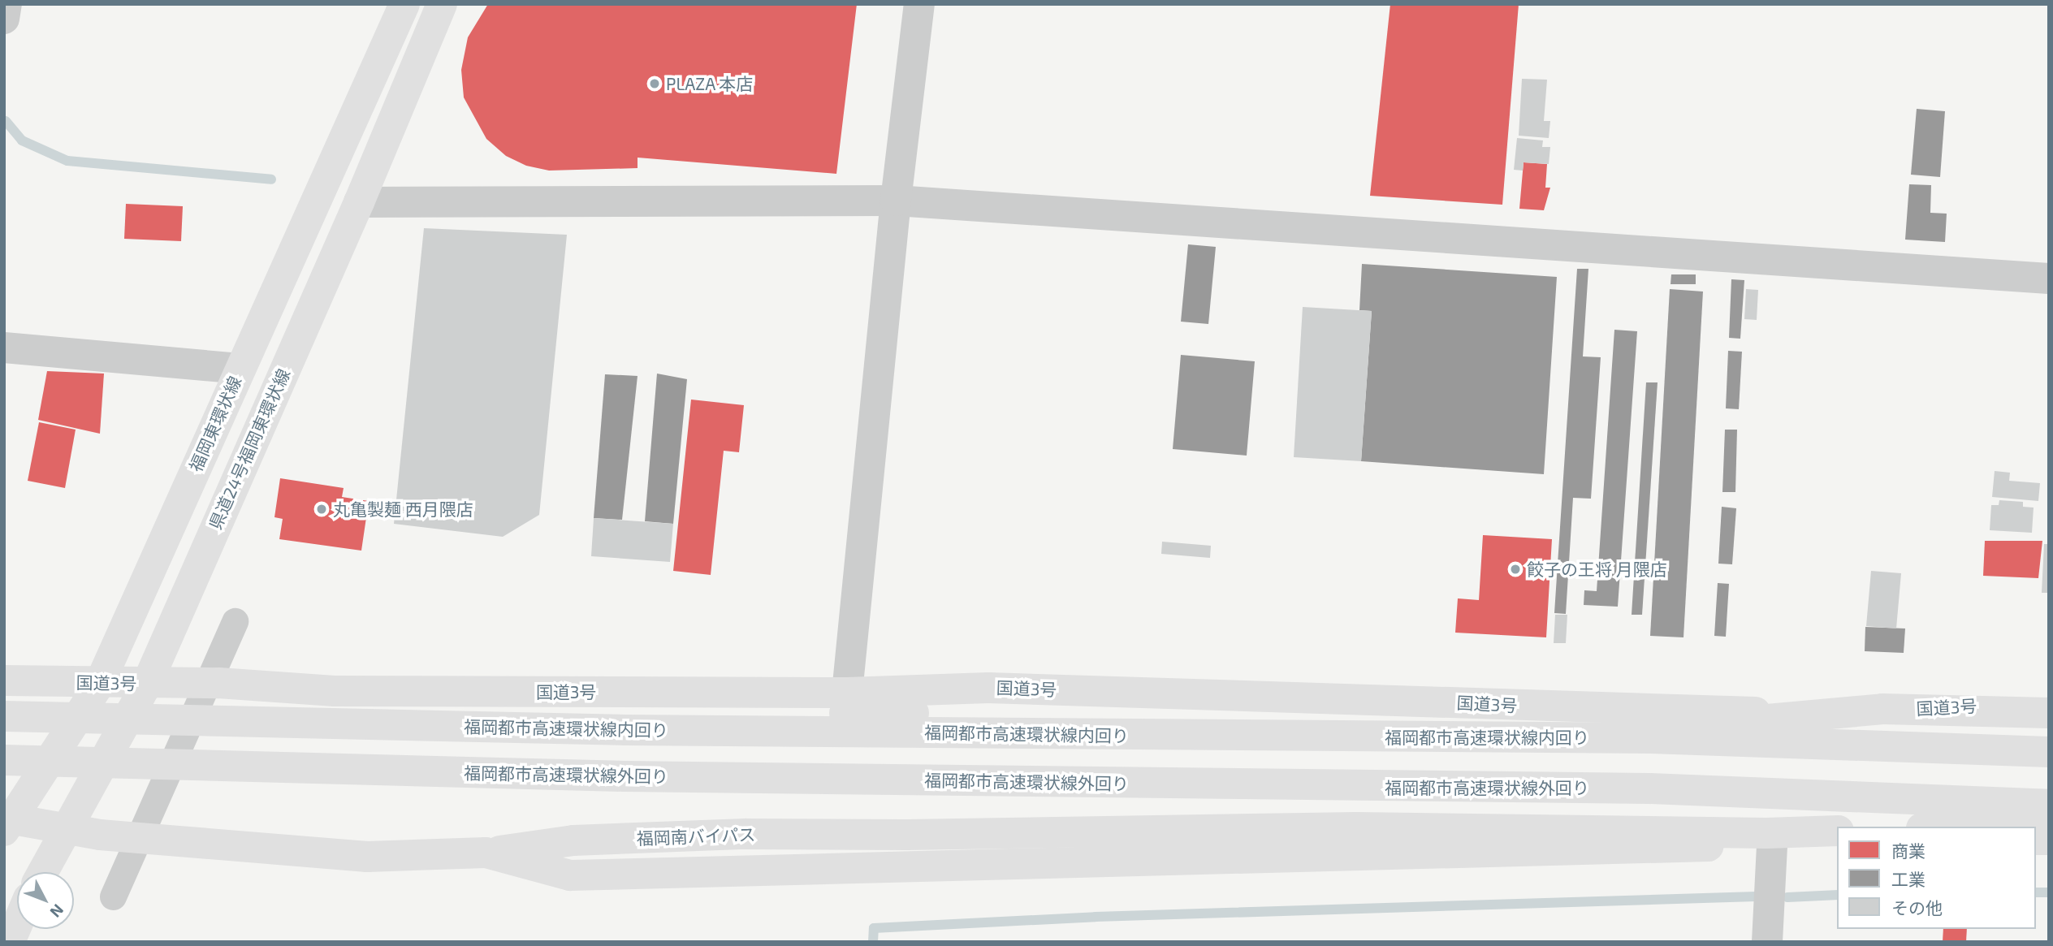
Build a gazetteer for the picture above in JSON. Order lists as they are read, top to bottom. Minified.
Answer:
{"streets":{"main road":["福岡東環状線","県道24号福岡東環状線","国道3号","福岡都市高速環状線内回り","福岡都市高速環状線外回り","福岡南バイパス"]},"crossings":[["福岡東環状線","国道3号"],["県道24号福岡東環状線","国道3号"]],"places":["PLAZA 本店","丸亀製麺 西月隈店","餃子の王将 月隈店"],"legend":["商業","工業","その他"],"north":"bottom right"}
